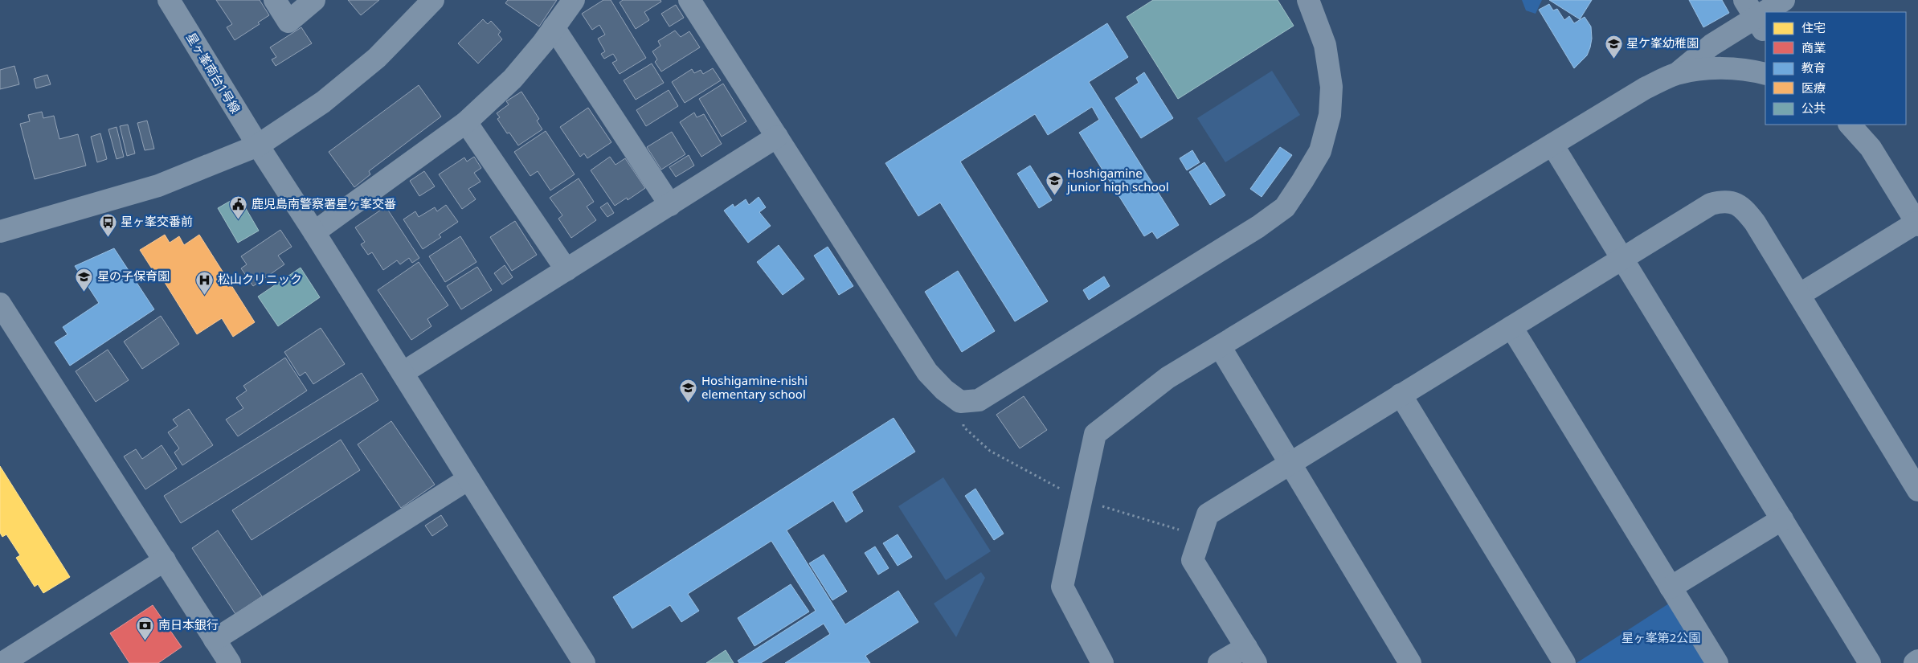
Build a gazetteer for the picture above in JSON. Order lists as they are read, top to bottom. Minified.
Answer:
{"streets":{"street":["星ヶ峯南台1号線"]},"parks":["星ヶ峯第2公園"],"places":{"school or university":["星ケ峯幼稚園","Hoshigamine junior high school","星の子保育園","Hoshigamine-nishi elementary school"],"public building":["鹿児島南警察署星ヶ峯交番"],"bus stop":["星ヶ峯交番前"],"hospital":["松山クリニック"],"bank":["南日本銀行"]},"legend":["住宅","商業","教育","医療","公共"]}
